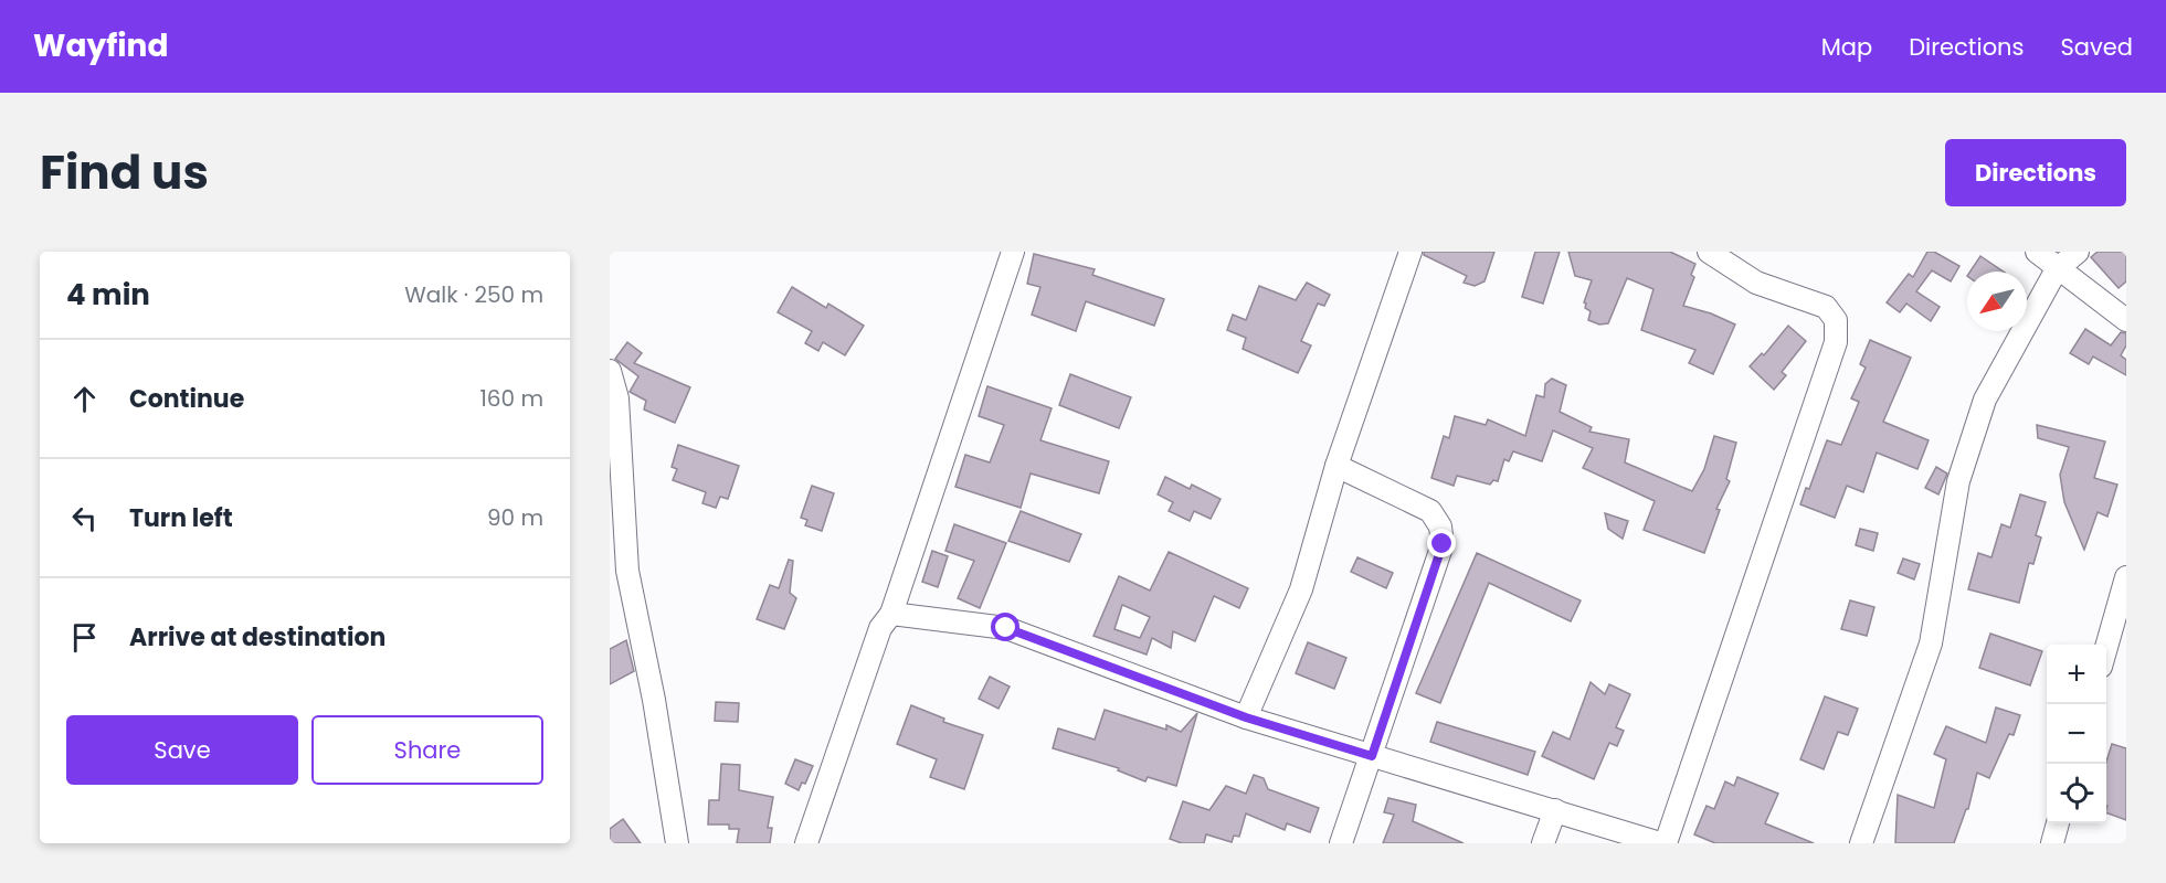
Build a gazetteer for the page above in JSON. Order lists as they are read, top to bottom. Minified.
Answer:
{"north":"bottom left","page":{"header":"Wayfind","nav":["Map","Directions","Saved"],"title":"Find us","buttons":["Directions",["Save","Share"]],"heading":["4 min","Walk · 250 m"],"list":[["Continue","160 m"],["Turn left","90 m"],"Arrive at destination"],"map_buttons":["+","−"]}}
